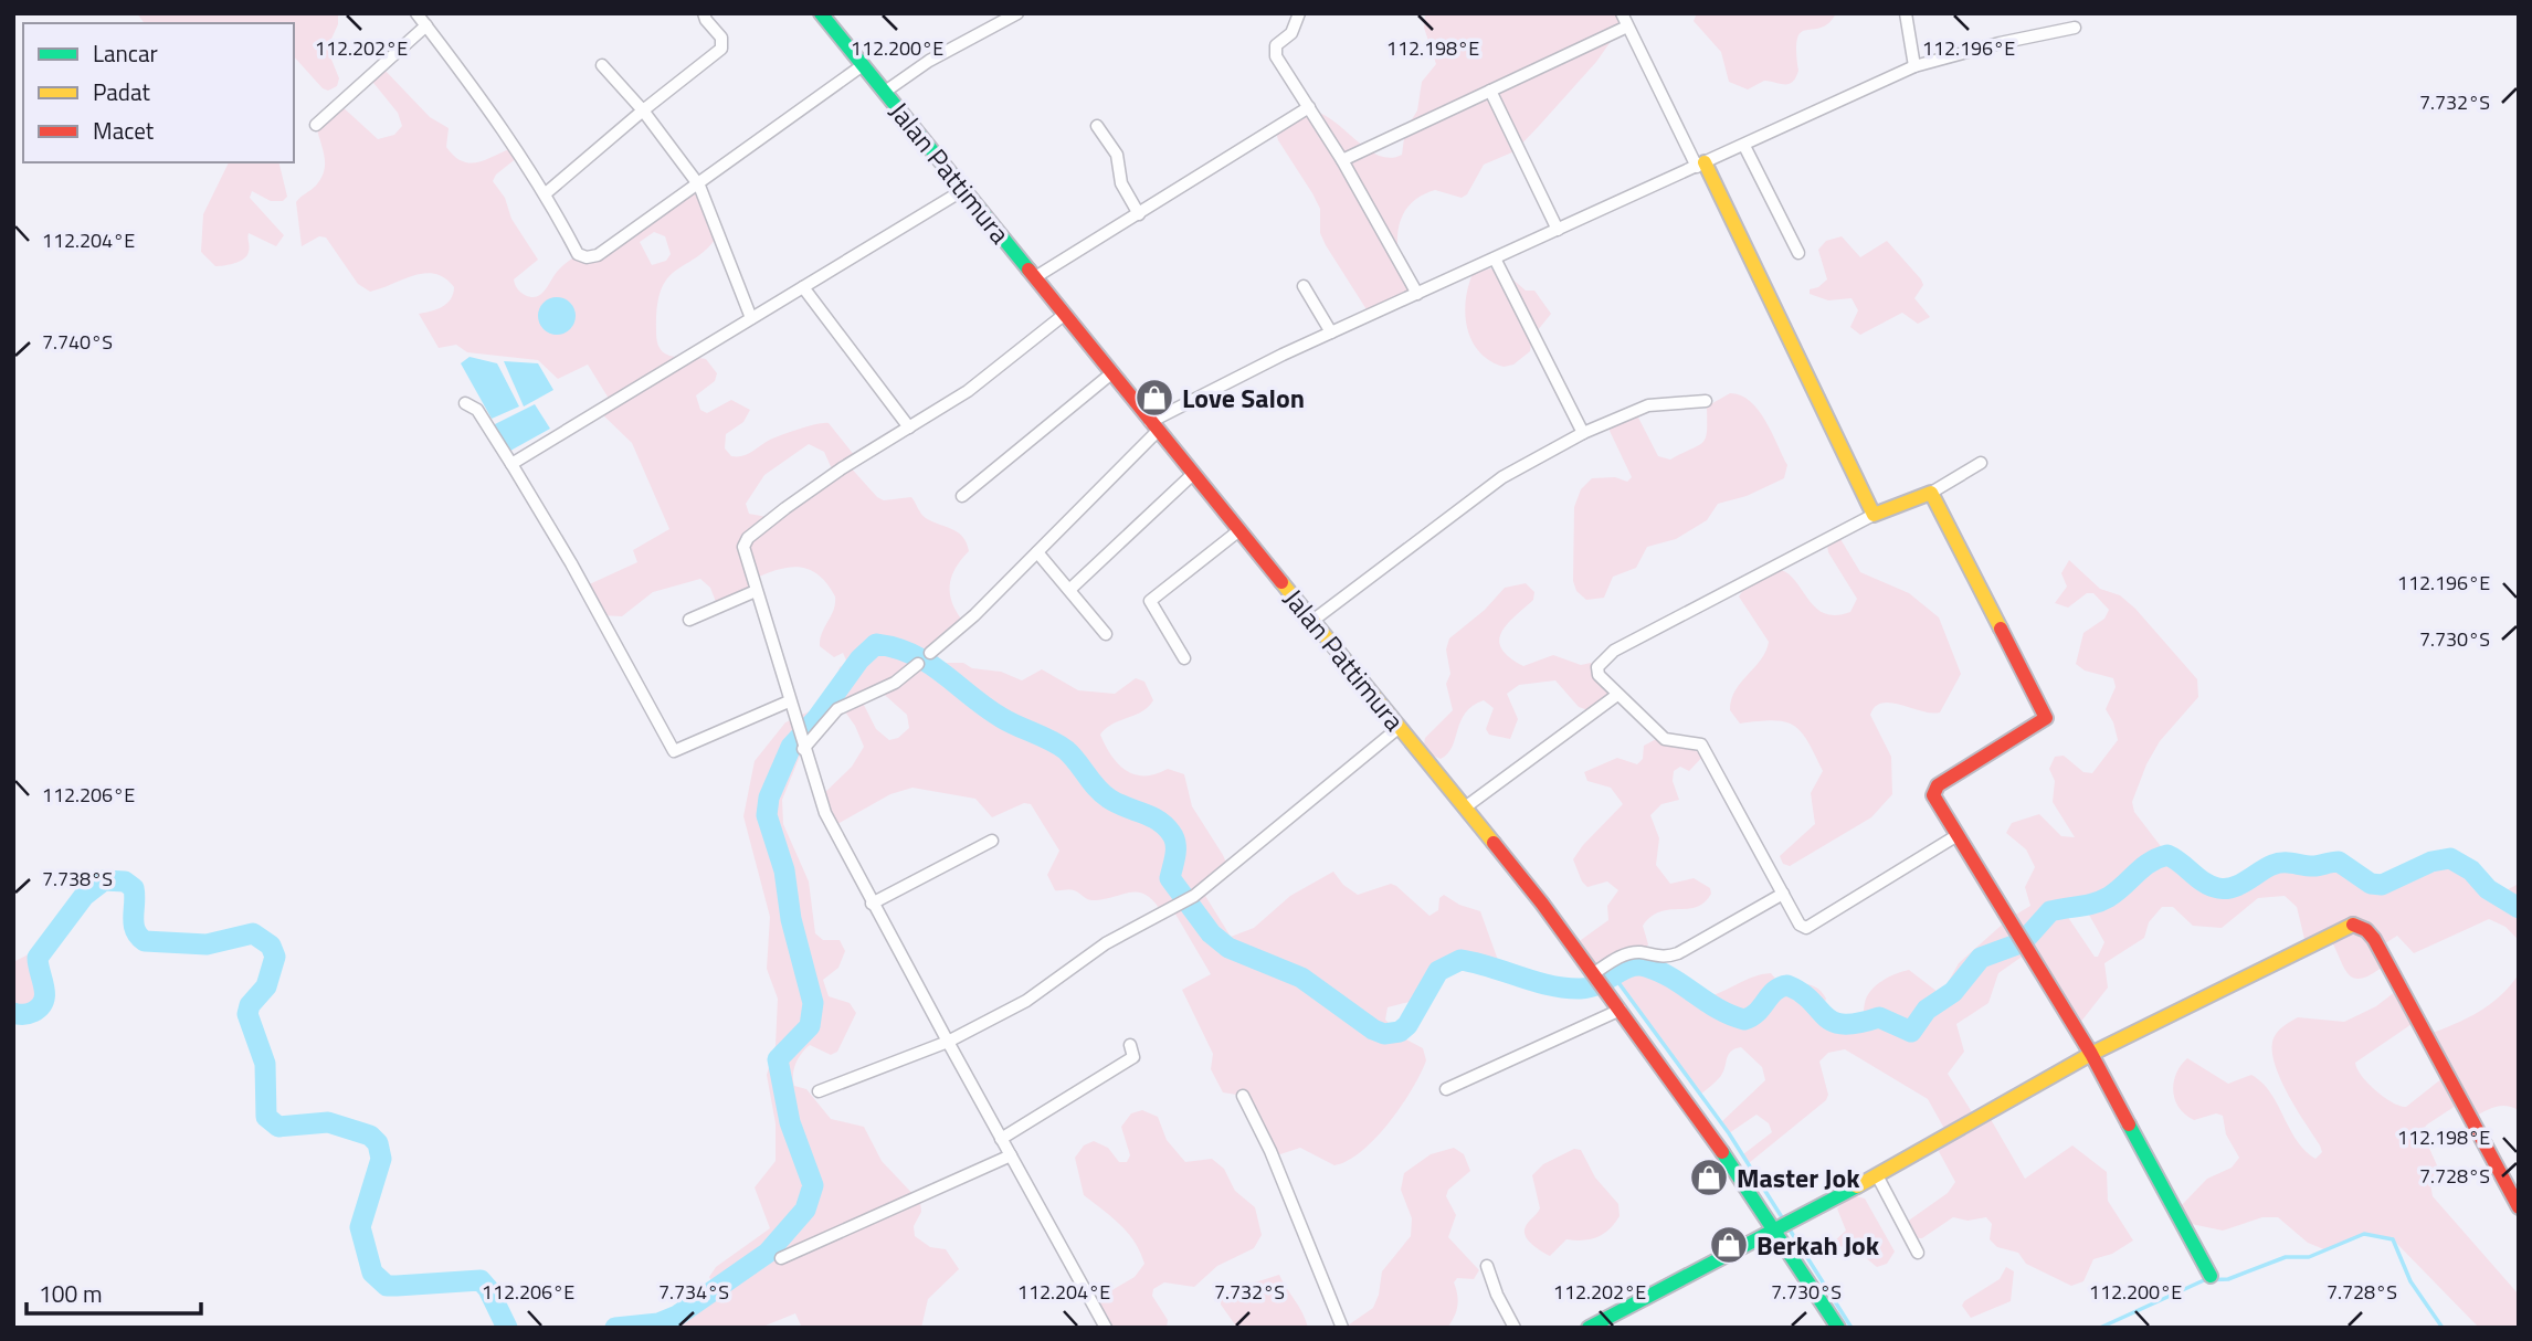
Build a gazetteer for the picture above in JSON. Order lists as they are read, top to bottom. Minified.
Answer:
{"streets":{"street":["Jalan Pattimura"]},"places":{"shop":["Love Salon","Master Jok","Berkah Jok"]},"legend":["Lancar","Padat","Macet"],"scale_bar":"100 m","coordinates":["112.202°E","112.200°E","112.198°E","112.196°E","7.732°S","112.204°E","7.740°S","7.730°S","112.206°E","7.738°S","7.728°S","7.734°S"]}
